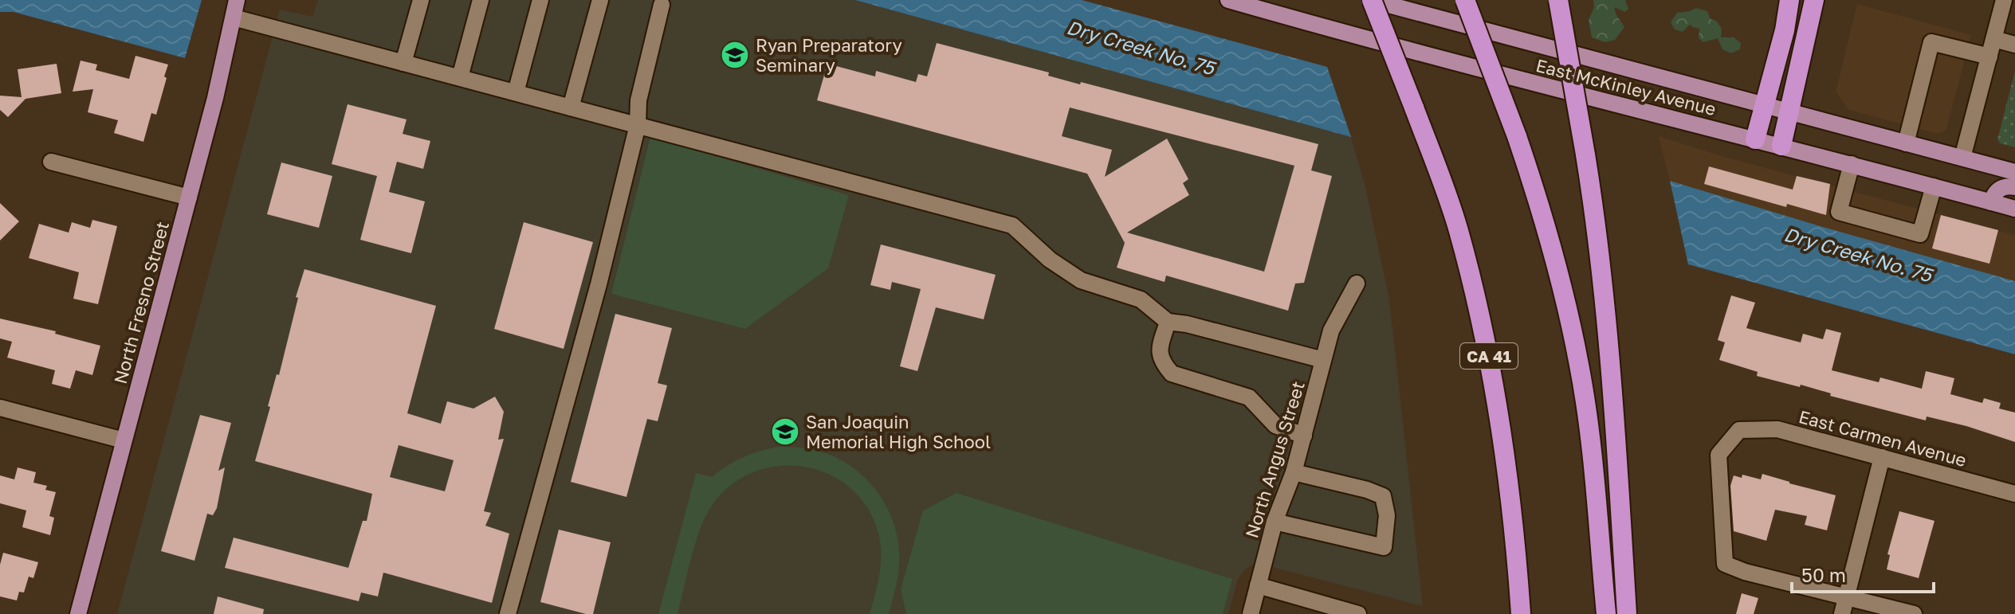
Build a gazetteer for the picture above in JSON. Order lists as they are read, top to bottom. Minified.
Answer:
{"streets":{"highway":["CA 41"],"main road":["East McKinley Avenue","North Fresno Street"],"street":["East Carmen Avenue","North Angus Street"]},"crossings":[["East McKinley Avenue","CA 41"]],"water":["Dry Creek No. 75"],"places":{"school or university":["Ryan Preparatory Seminary","San Joaquin Memorial High School"]},"scale_bar":"50 m"}
